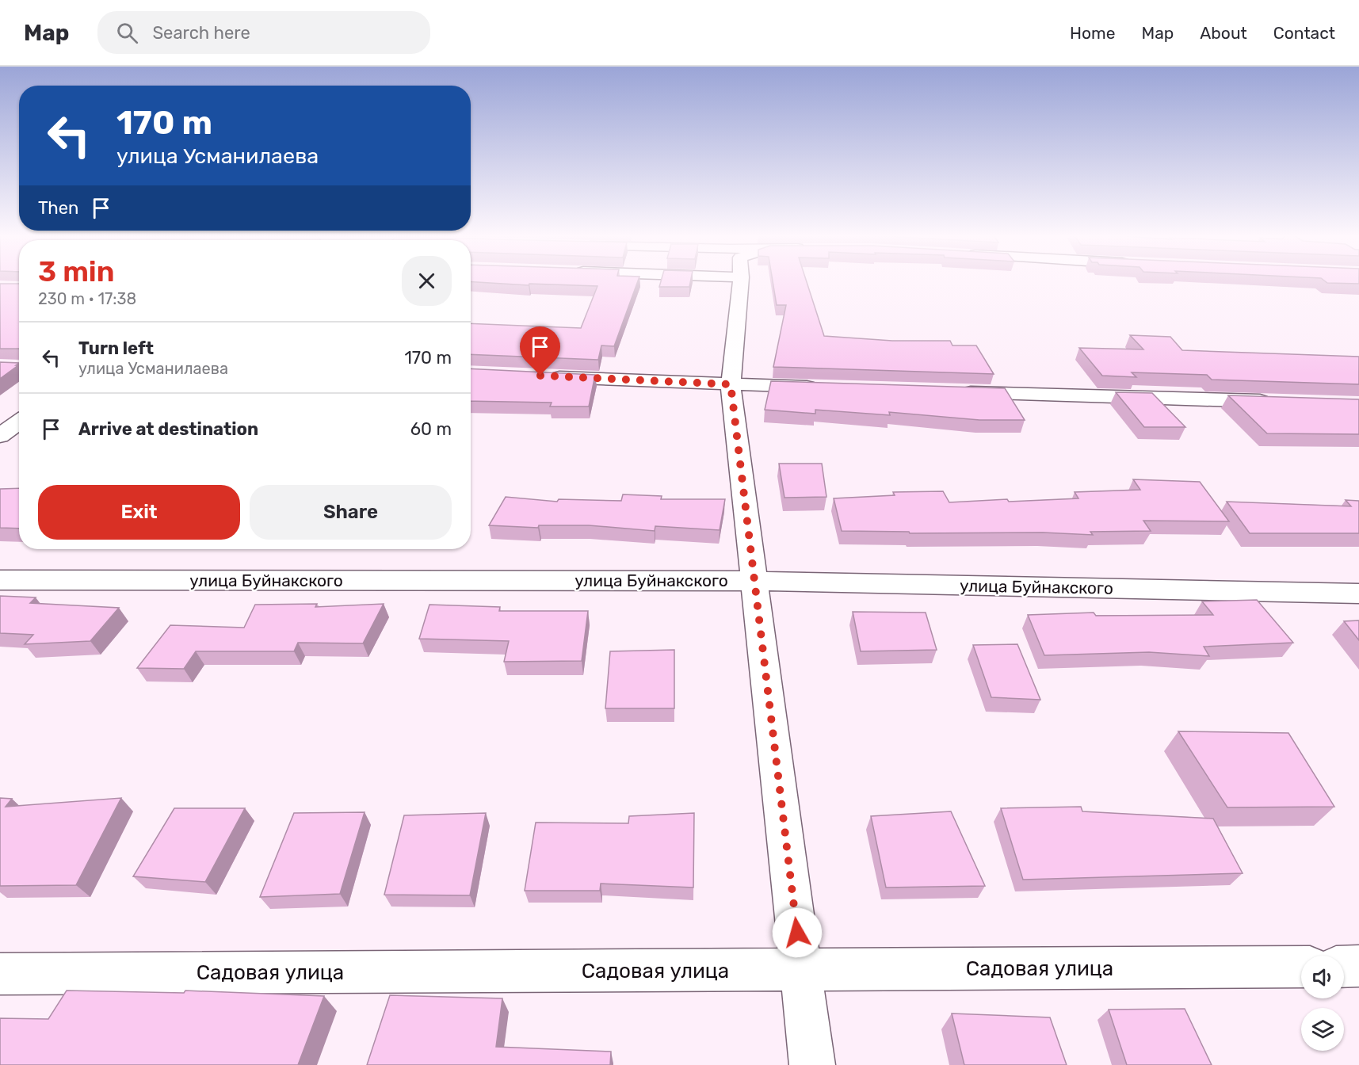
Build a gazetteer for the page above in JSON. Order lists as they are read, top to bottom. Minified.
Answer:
{"streets":{"street":["улица Буйнакского","Садовая улица"]},"page":{"header":"Map","search":"Search here","nav":["Home","Map","About","Contact"],"turn":["170 m","улица Усманилаева"],"then":"Then","heading":["3 min","230 m · 17:38"],"list":[{"name":"Turn left","note":"улица Усманилаева","value":"170 m"},{"name":"Arrive at destination","value":"60 m"}],"buttons":["Exit","Share"]}}
